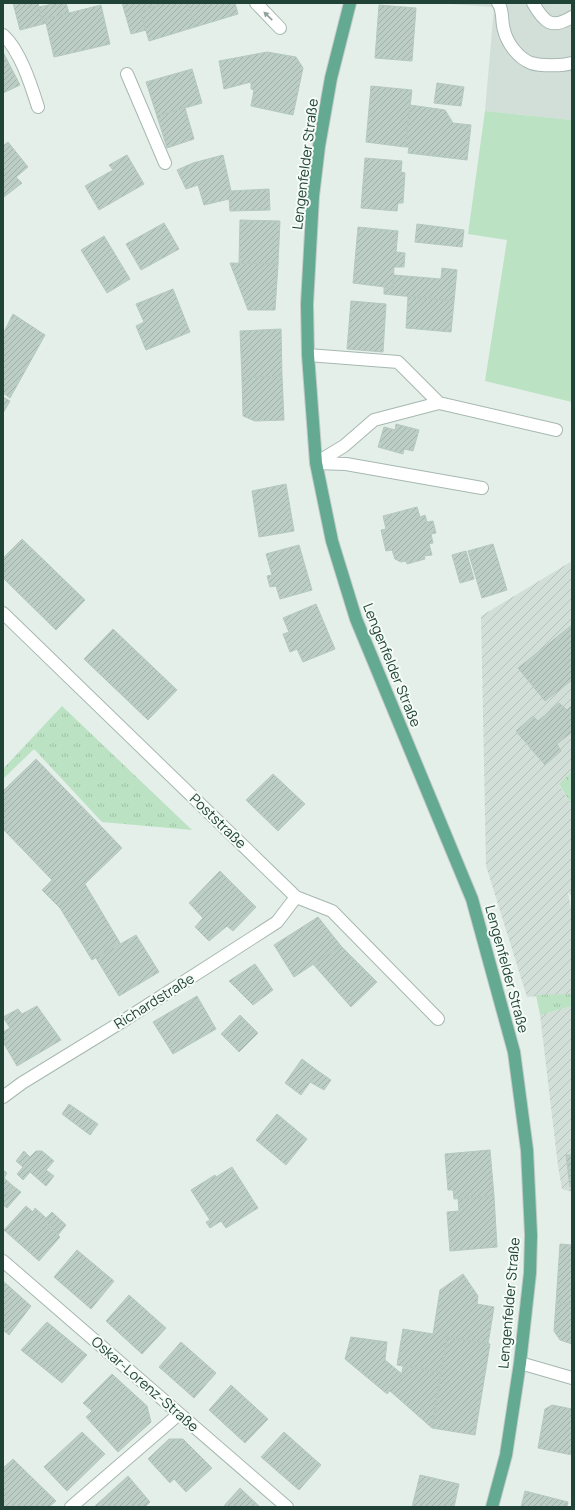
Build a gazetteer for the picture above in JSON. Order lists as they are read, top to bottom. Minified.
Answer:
{"streets":{"main road":["Lengenfelder Straße"],"street":["Poststraße","Richardstraße","Oskar-Lorenz-Straße"]},"crossings":[["Poststraße","Richardstraße"]]}
